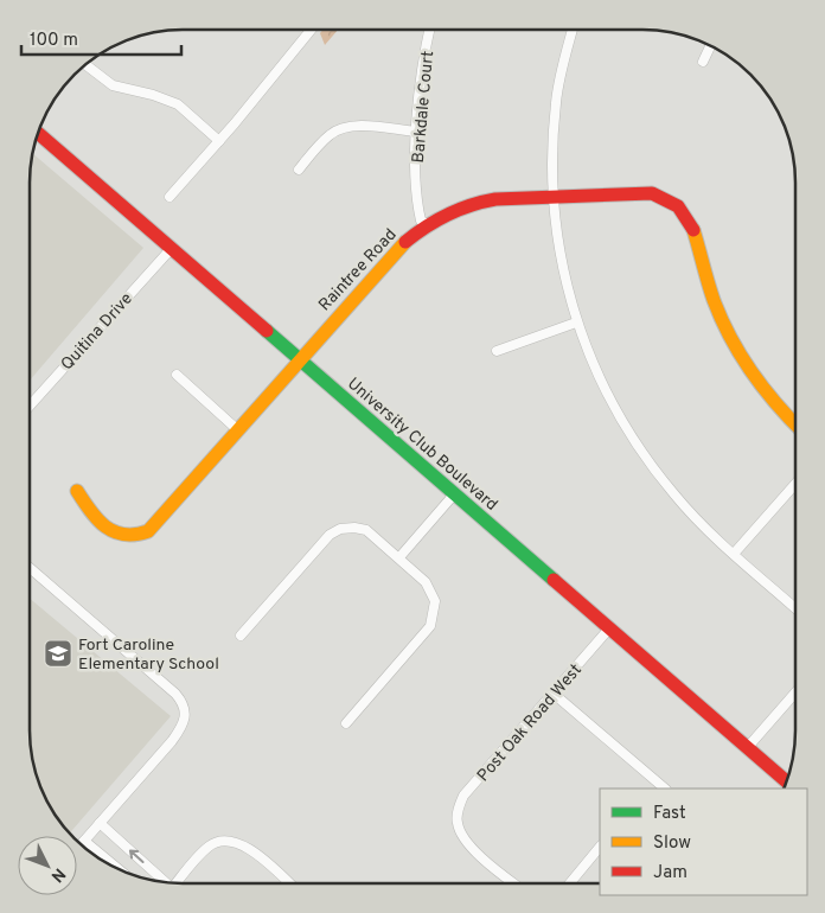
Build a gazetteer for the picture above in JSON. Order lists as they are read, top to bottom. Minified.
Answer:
{"streets":{"street":["Barkdale Court","Raintree Road","Quitina Drive","University Club Boulevard","Post Oak Road West"]},"crossings":[["Barkdale Court","Raintree Road"],["Raintree Road","University Club Boulevard"],["Quitina Drive","University Club Boulevard"],["University Club Boulevard","Post Oak Road West"]],"places":{"school or university":["Fort Caroline Elementary School"]},"legend":["Fast","Slow","Jam"],"scale_bar":"100 m","north":"bottom right"}
